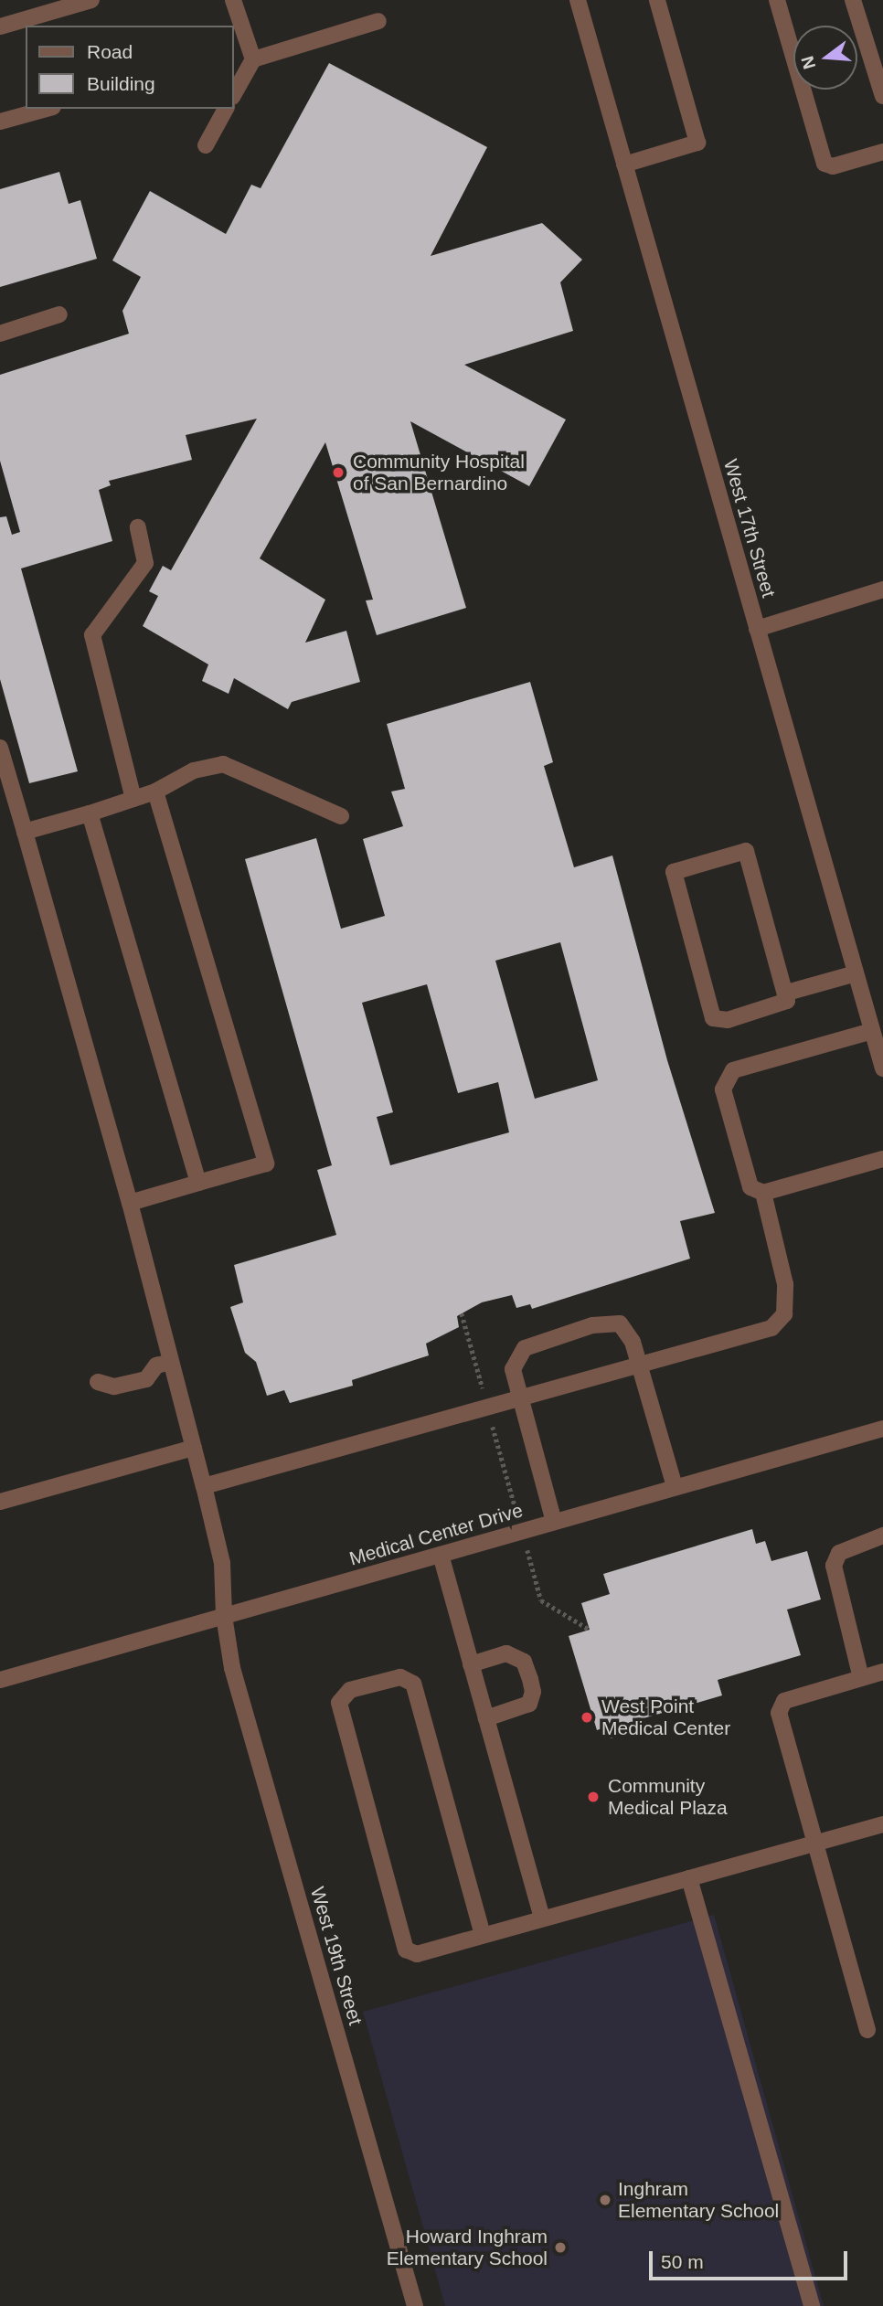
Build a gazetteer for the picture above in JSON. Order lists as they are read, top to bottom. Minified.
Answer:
{"streets":{"street":["West 17th Street","Medical Center Drive","West 19th Street"]},"crossings":[["Medical Center Drive","West 19th Street"]],"places":["Community Hospital of San Bernardino","West Point Medical Center","Community Medical Plaza","Inghram Elementary School","Howard Inghram Elementary School"],"legend":["Road","Building"],"scale_bar":"50 m","north":"left"}
